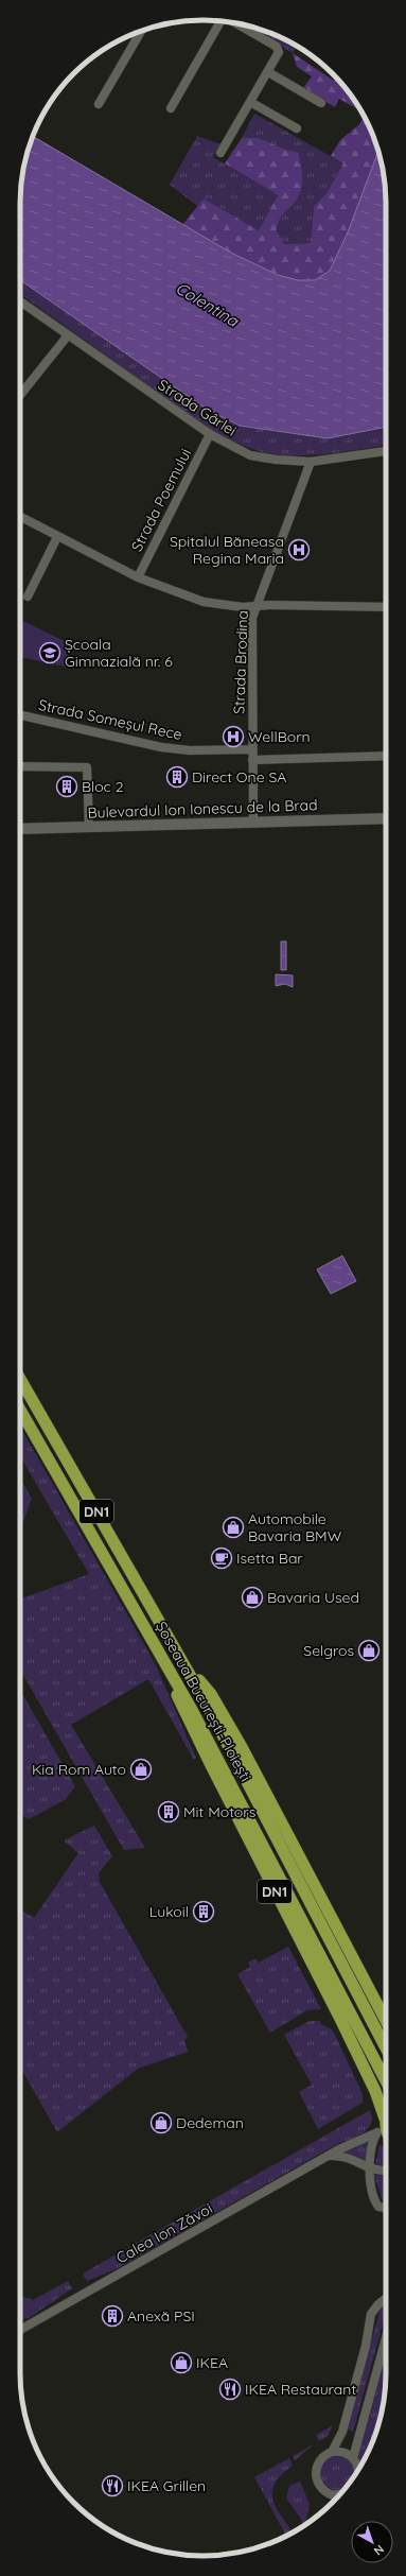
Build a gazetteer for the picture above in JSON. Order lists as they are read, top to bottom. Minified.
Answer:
{"streets":{"highway":["DN1","Șoseaua București-Ploiești"],"main road":["Bulevardul Ion Ionescu de la Brad"],"street":["Strada Gârlei","Strada Poemului","Strada Brodina","Strada Someșul Rece","Calea Ion Zăvoi"]},"crossings":[["Strada Gârlei","Strada Poemului"],["Strada Gârlei","Strada Brodina"],["Strada Brodina","Strada Someșul Rece"],["Strada Brodina","Bulevardul Ion Ionescu de la Brad"],["DN1","Șoseaua București-Ploiești"]],"water":["Colentina"],"places":{"hospital":["Spitalul Băneasa Regina Maria","WellBorn"],"school or university":["Școala Gimnazială nr. 6"],"building":["Direct One SA","Bloc 2","Mit Motors","Lukoil","Anexă PSI"],"shop":["Automobile Bavaria BMW","Bavaria Used","Selgros","Kia Rom Auto","Dedeman","IKEA"],"cafe":["Isetta Bar"],"restaurant":["IKEA Restaurant","IKEA Grillen"]},"north":"bottom right"}
